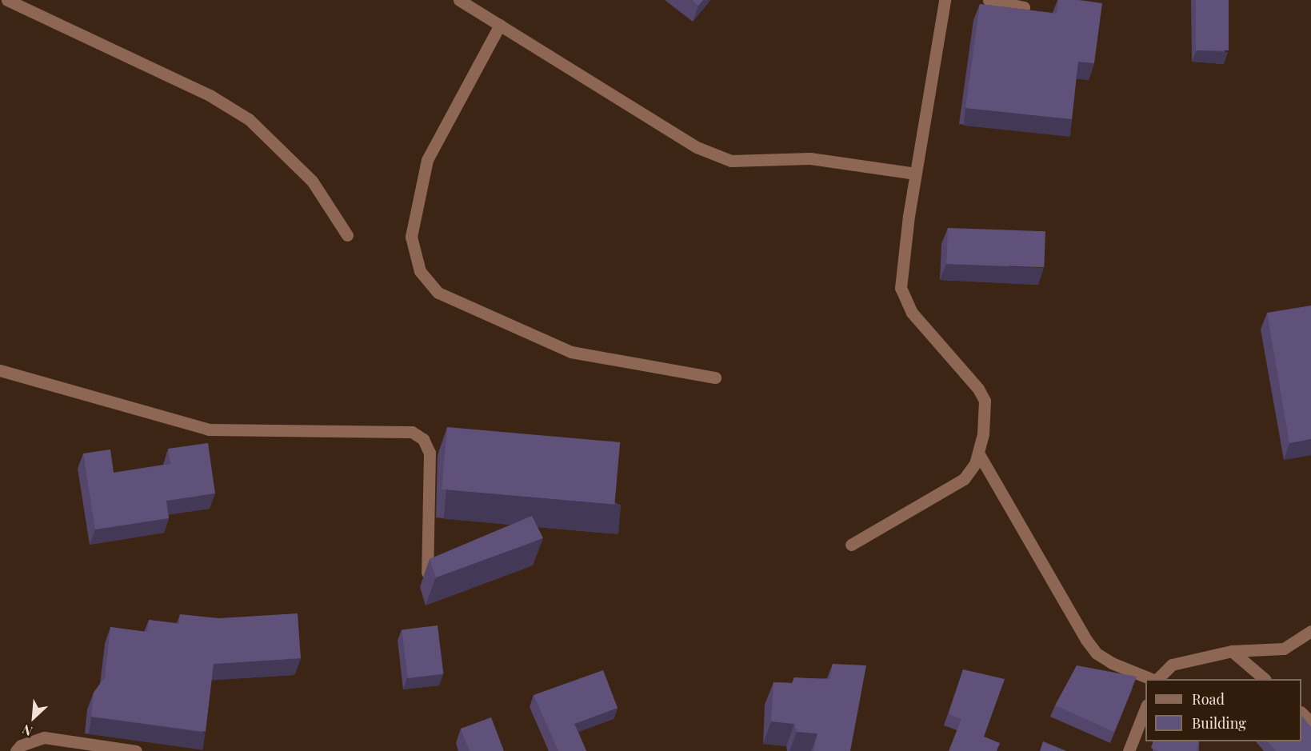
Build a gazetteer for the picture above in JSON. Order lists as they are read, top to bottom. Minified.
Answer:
{"legend":["Road","Building"],"north":"bottom left"}
